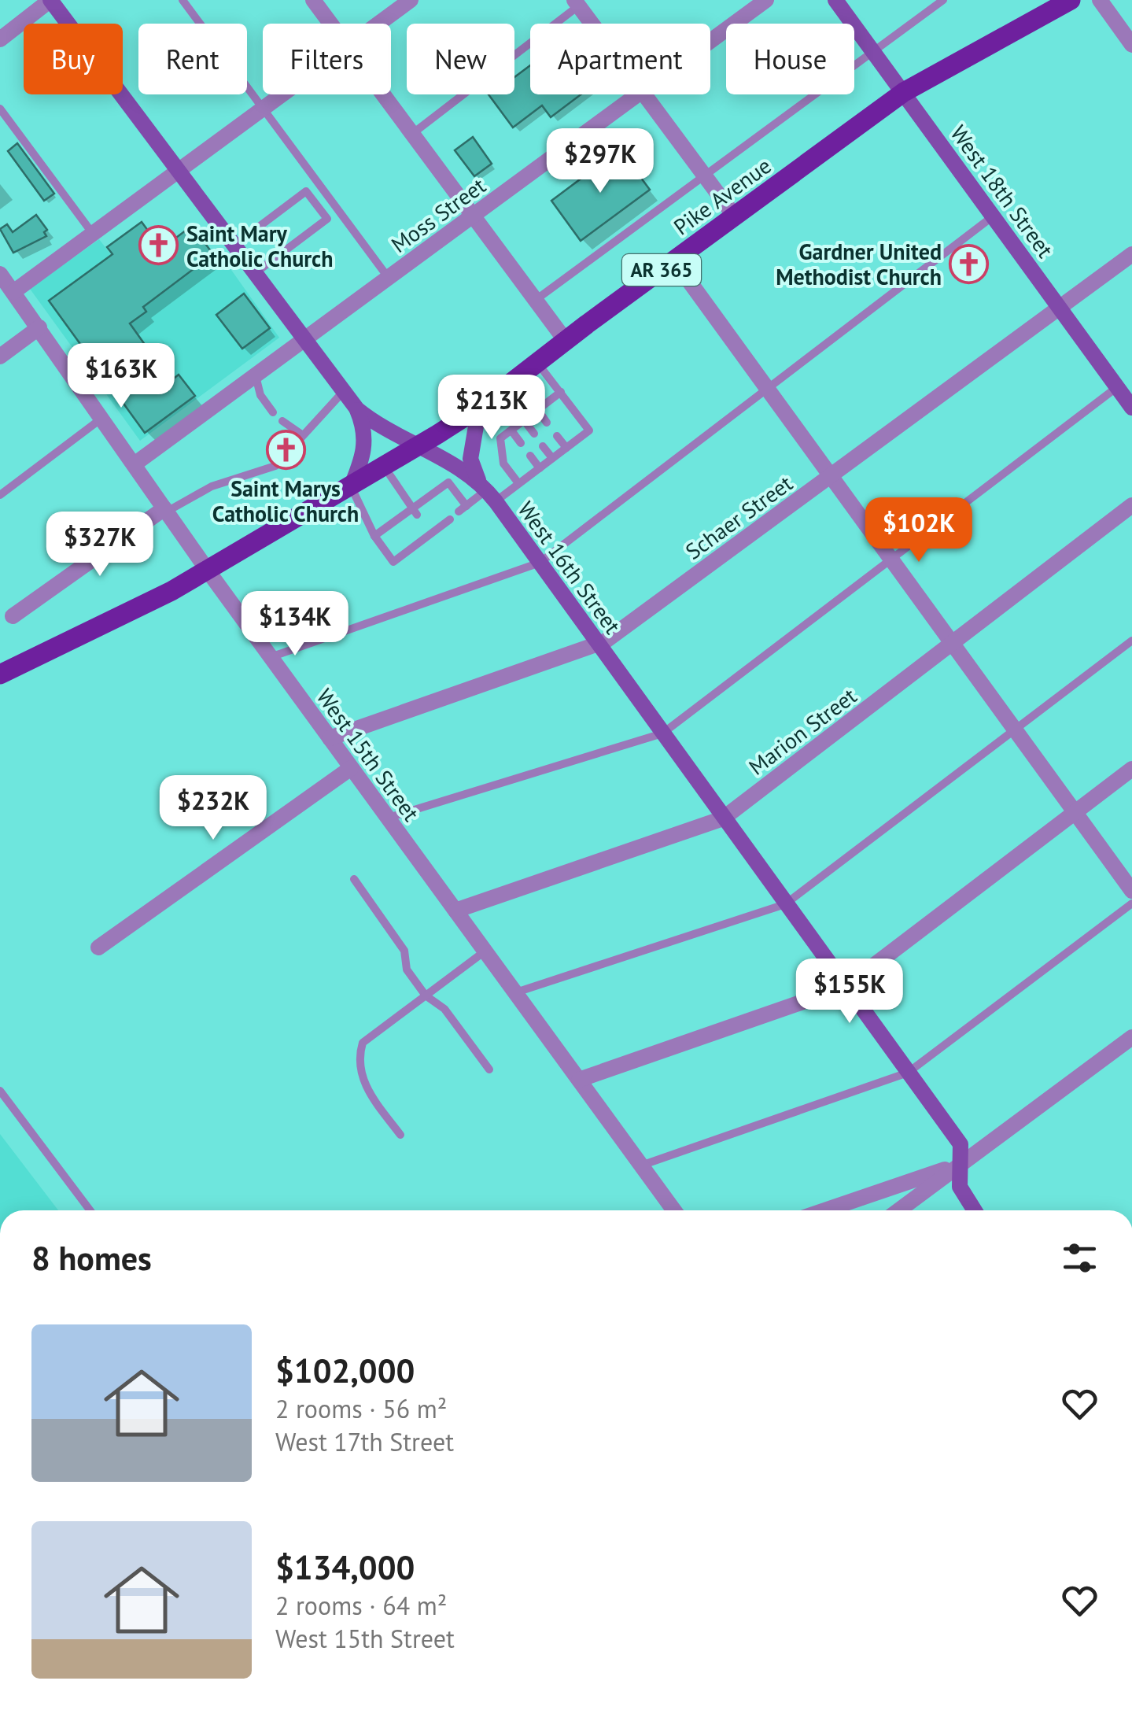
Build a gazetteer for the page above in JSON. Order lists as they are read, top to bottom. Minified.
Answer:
{"streets":{"main road":["Pike Avenue","AR 365"],"street":["West 18th Street","Moss Street","Schaer Street","West 16th Street","Marion Street","West 15th Street"]},"crossings":[["West 18th Street","Pike Avenue"],["West 18th Street","Schaer Street"],["Pike Avenue","West 16th Street"],["Pike Avenue","West 15th Street"],["Moss Street","West 16th Street"],["Moss Street","West 15th Street"],["Schaer Street","West 16th Street"],["Schaer Street","West 15th Street"],["West 16th Street","Marion Street"],["Marion Street","West 15th Street"]],"places":{"church":["Saint Mary Catholic Church","Gardner United Methodist Church","Saint Marys Catholic Church"]},"page":{"chip":["Buy","Rent","Filters","New","Apartment","House"],"price":["$297K","$163K","$213K","$102K","$327K","$134K","$232K","$155K"],"heading":"8 homes","list":[{"name":"$102,000","note":"2 rooms · 56 m² · West 17th Street"},{"name":"$134,000","note":"2 rooms · 64 m² · West 15th Street"}]}}
